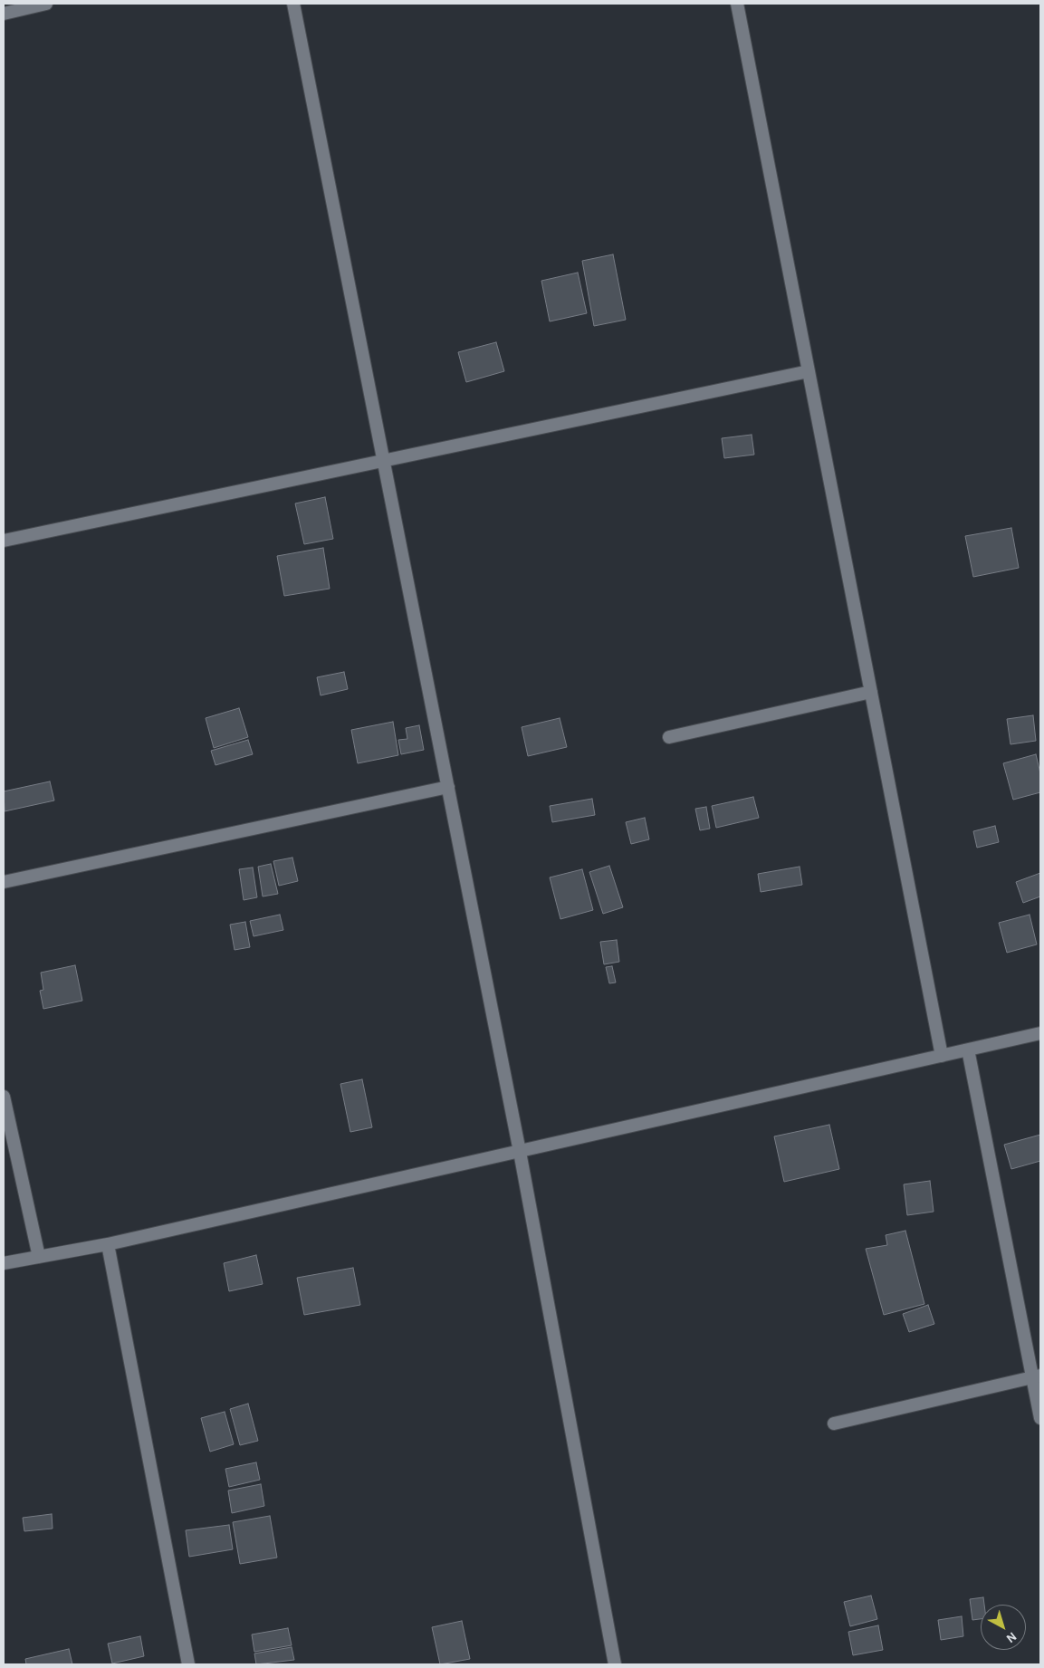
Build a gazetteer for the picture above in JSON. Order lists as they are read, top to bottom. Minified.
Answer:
{"north":"bottom right"}
